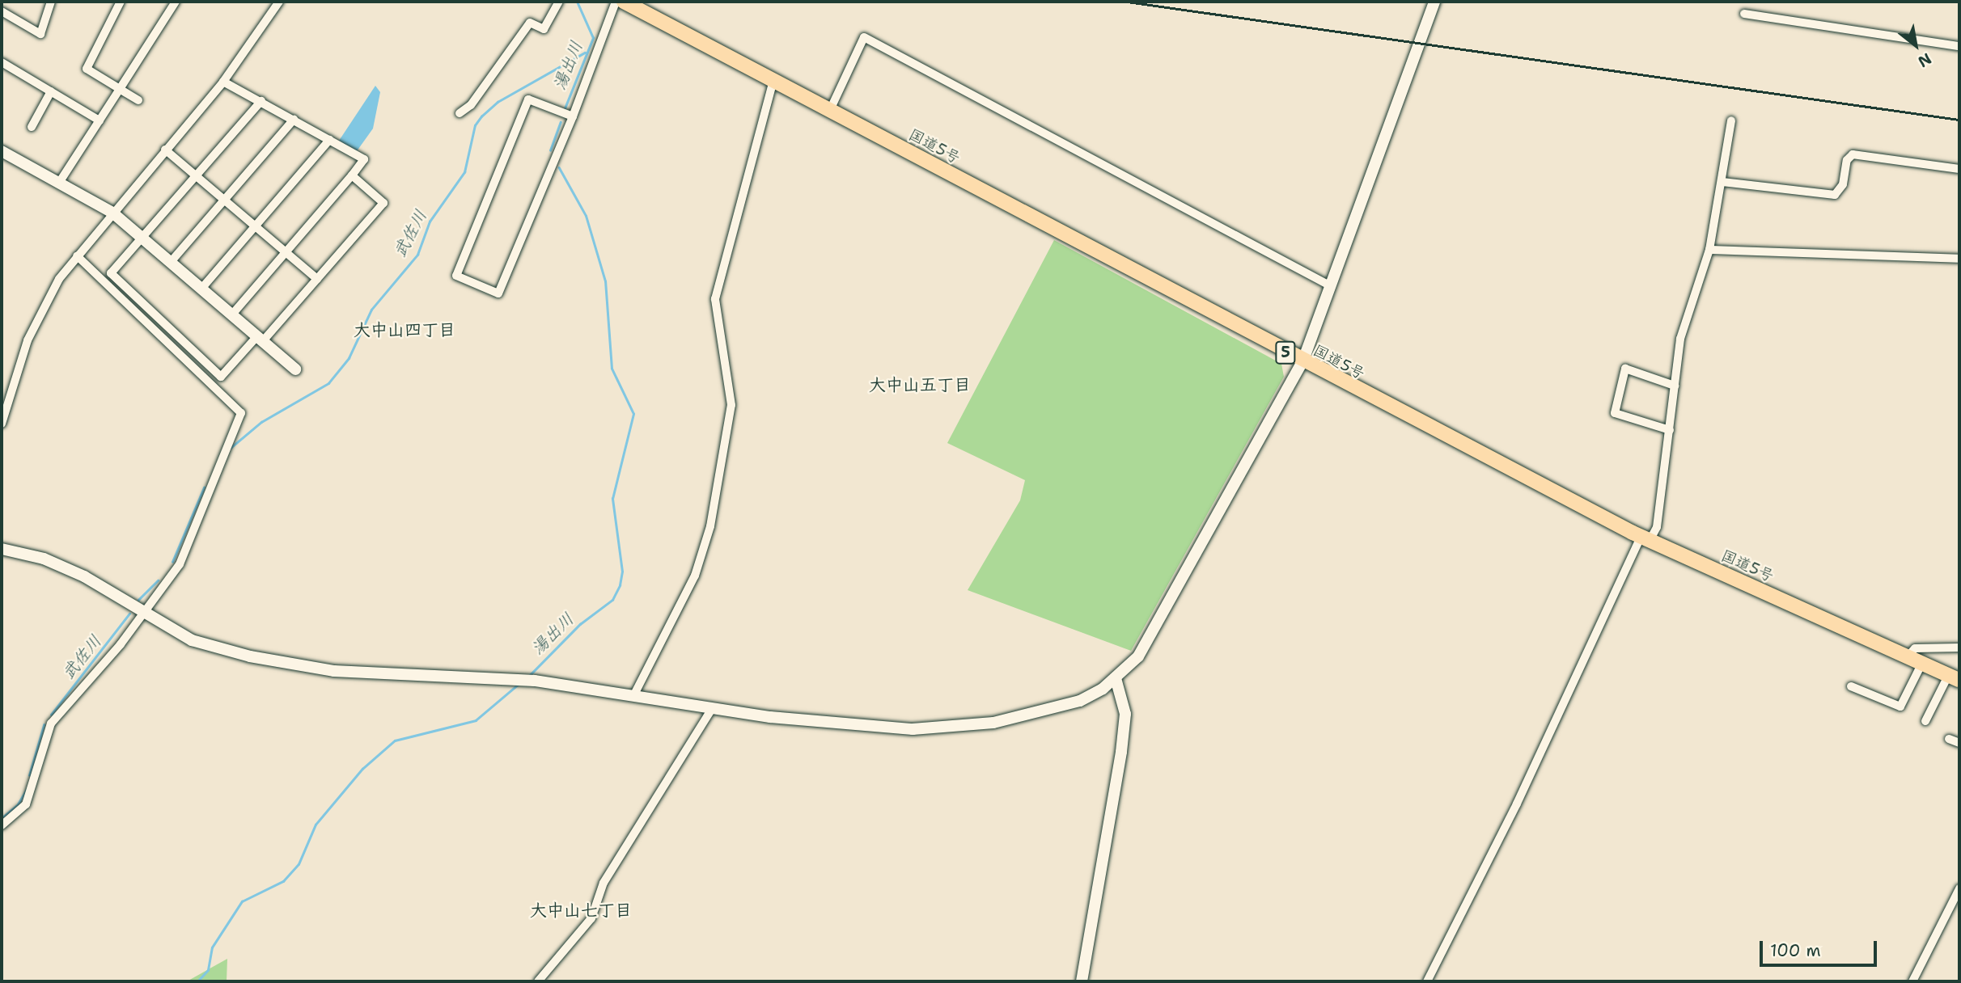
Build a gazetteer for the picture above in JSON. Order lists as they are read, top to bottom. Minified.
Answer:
{"streets":{"highway":["国道5号","5"]},"districts":["大中山四丁目","大中山五丁目","大中山七丁目"],"water":["湯出川","武佐川"],"scale_bar":"100 m","north":"bottom right"}
